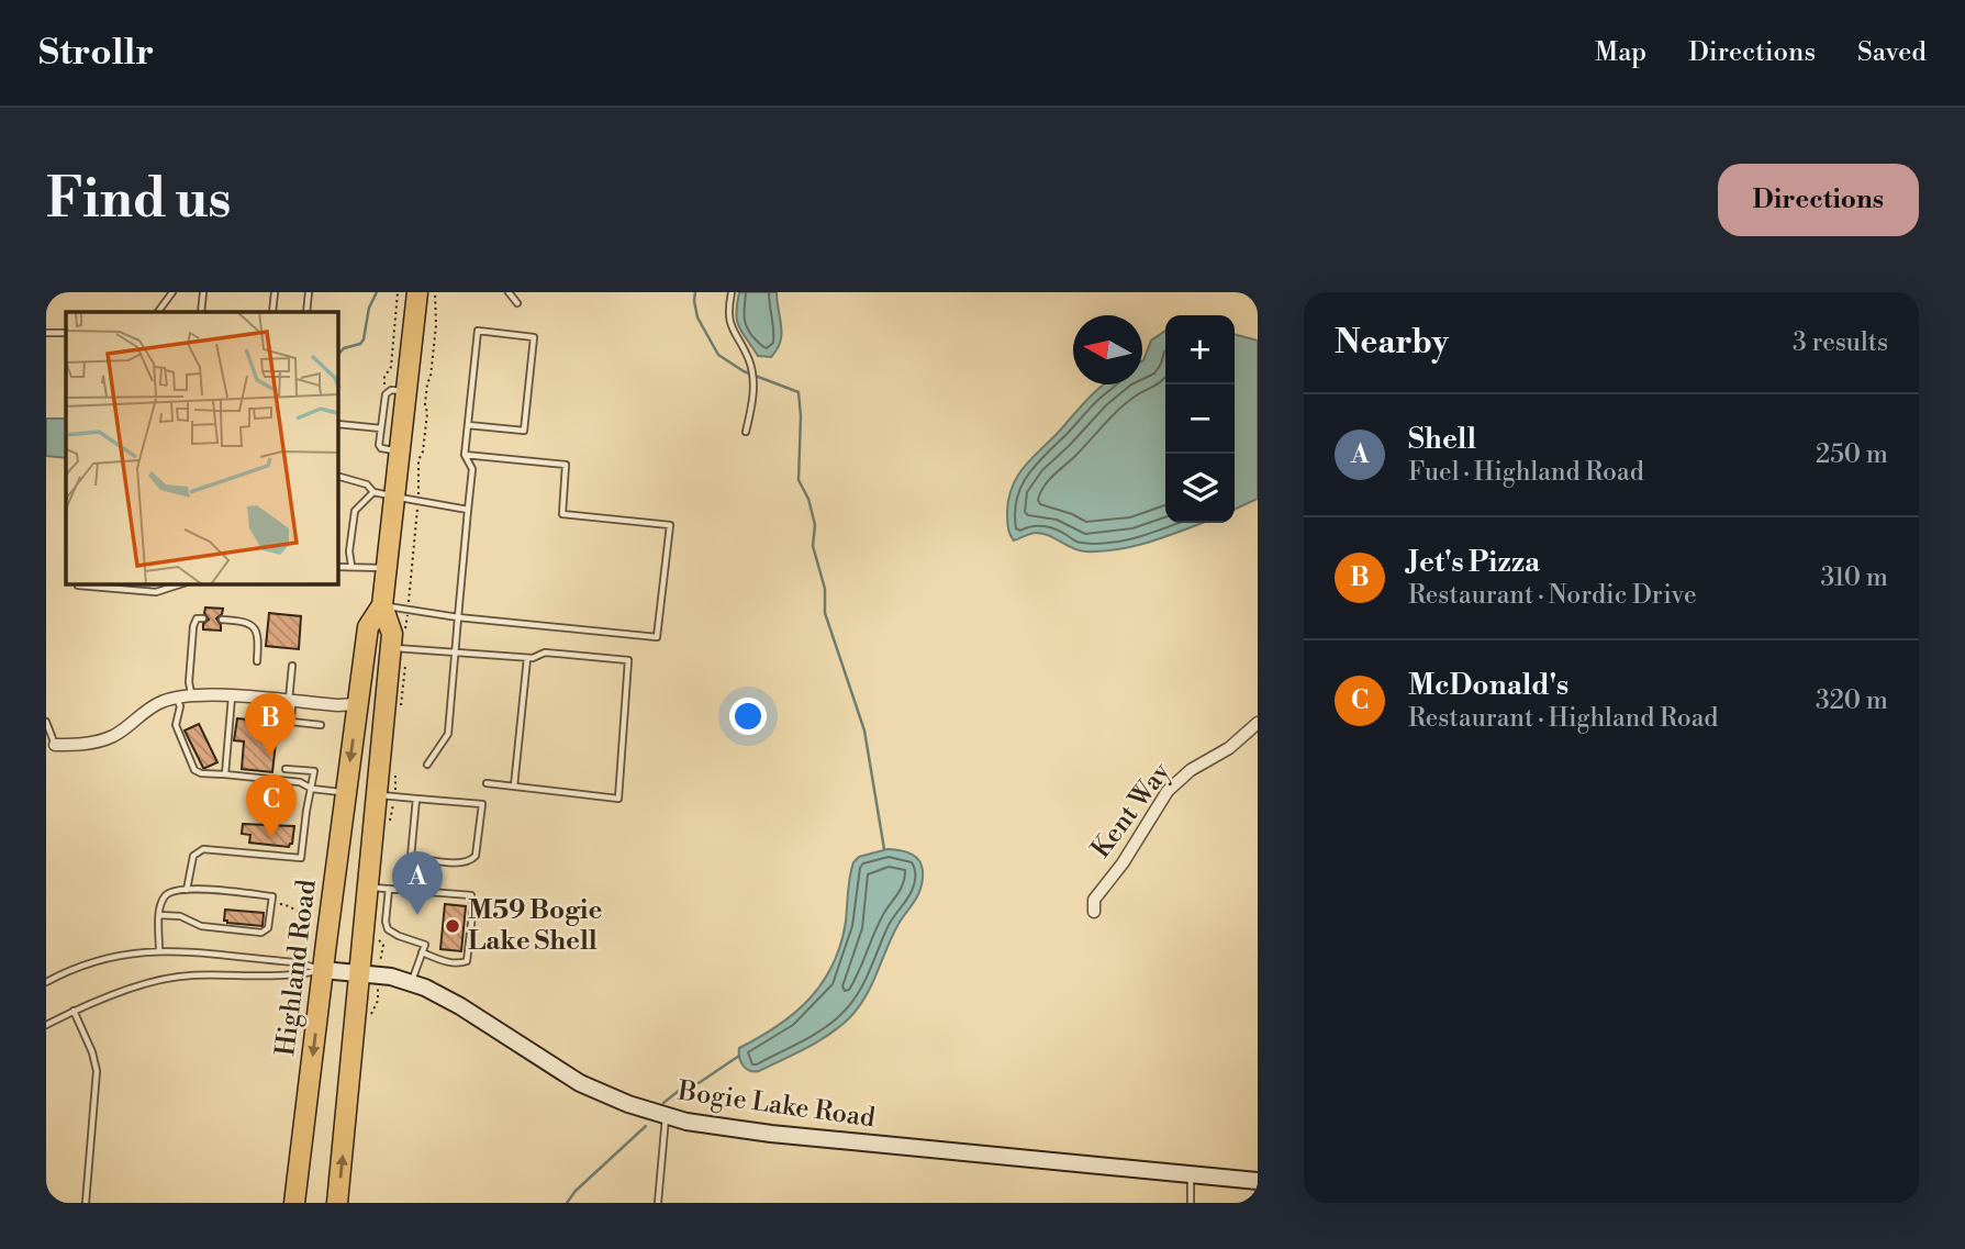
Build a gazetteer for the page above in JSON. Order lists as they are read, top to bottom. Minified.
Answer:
{"streets":{"highway":["Highland Road"],"main road":["Bogie Lake Road"],"street":["Kent Way"]},"crossings":[["Highland Road","Bogie Lake Road"]],"places":["M59 Bogie Lake Shell"],"north":"left","page":{"header":"Strollr","nav":["Map","Directions","Saved"],"buttons":"Directions","title":"Find us","heading":["Nearby","3 results"],"map_buttons":["+","−"],"list":[{"mark":"A","name":"Shell","note":"Fuel · Highland Road","value":"250 m"},{"mark":"B","name":"Jet's Pizza","note":"Restaurant · Nordic Drive","value":"310 m"},{"mark":"C","name":"McDonald's","note":"Restaurant · Highland Road","value":"320 m"}],"pins":["B","C","A"]}}
